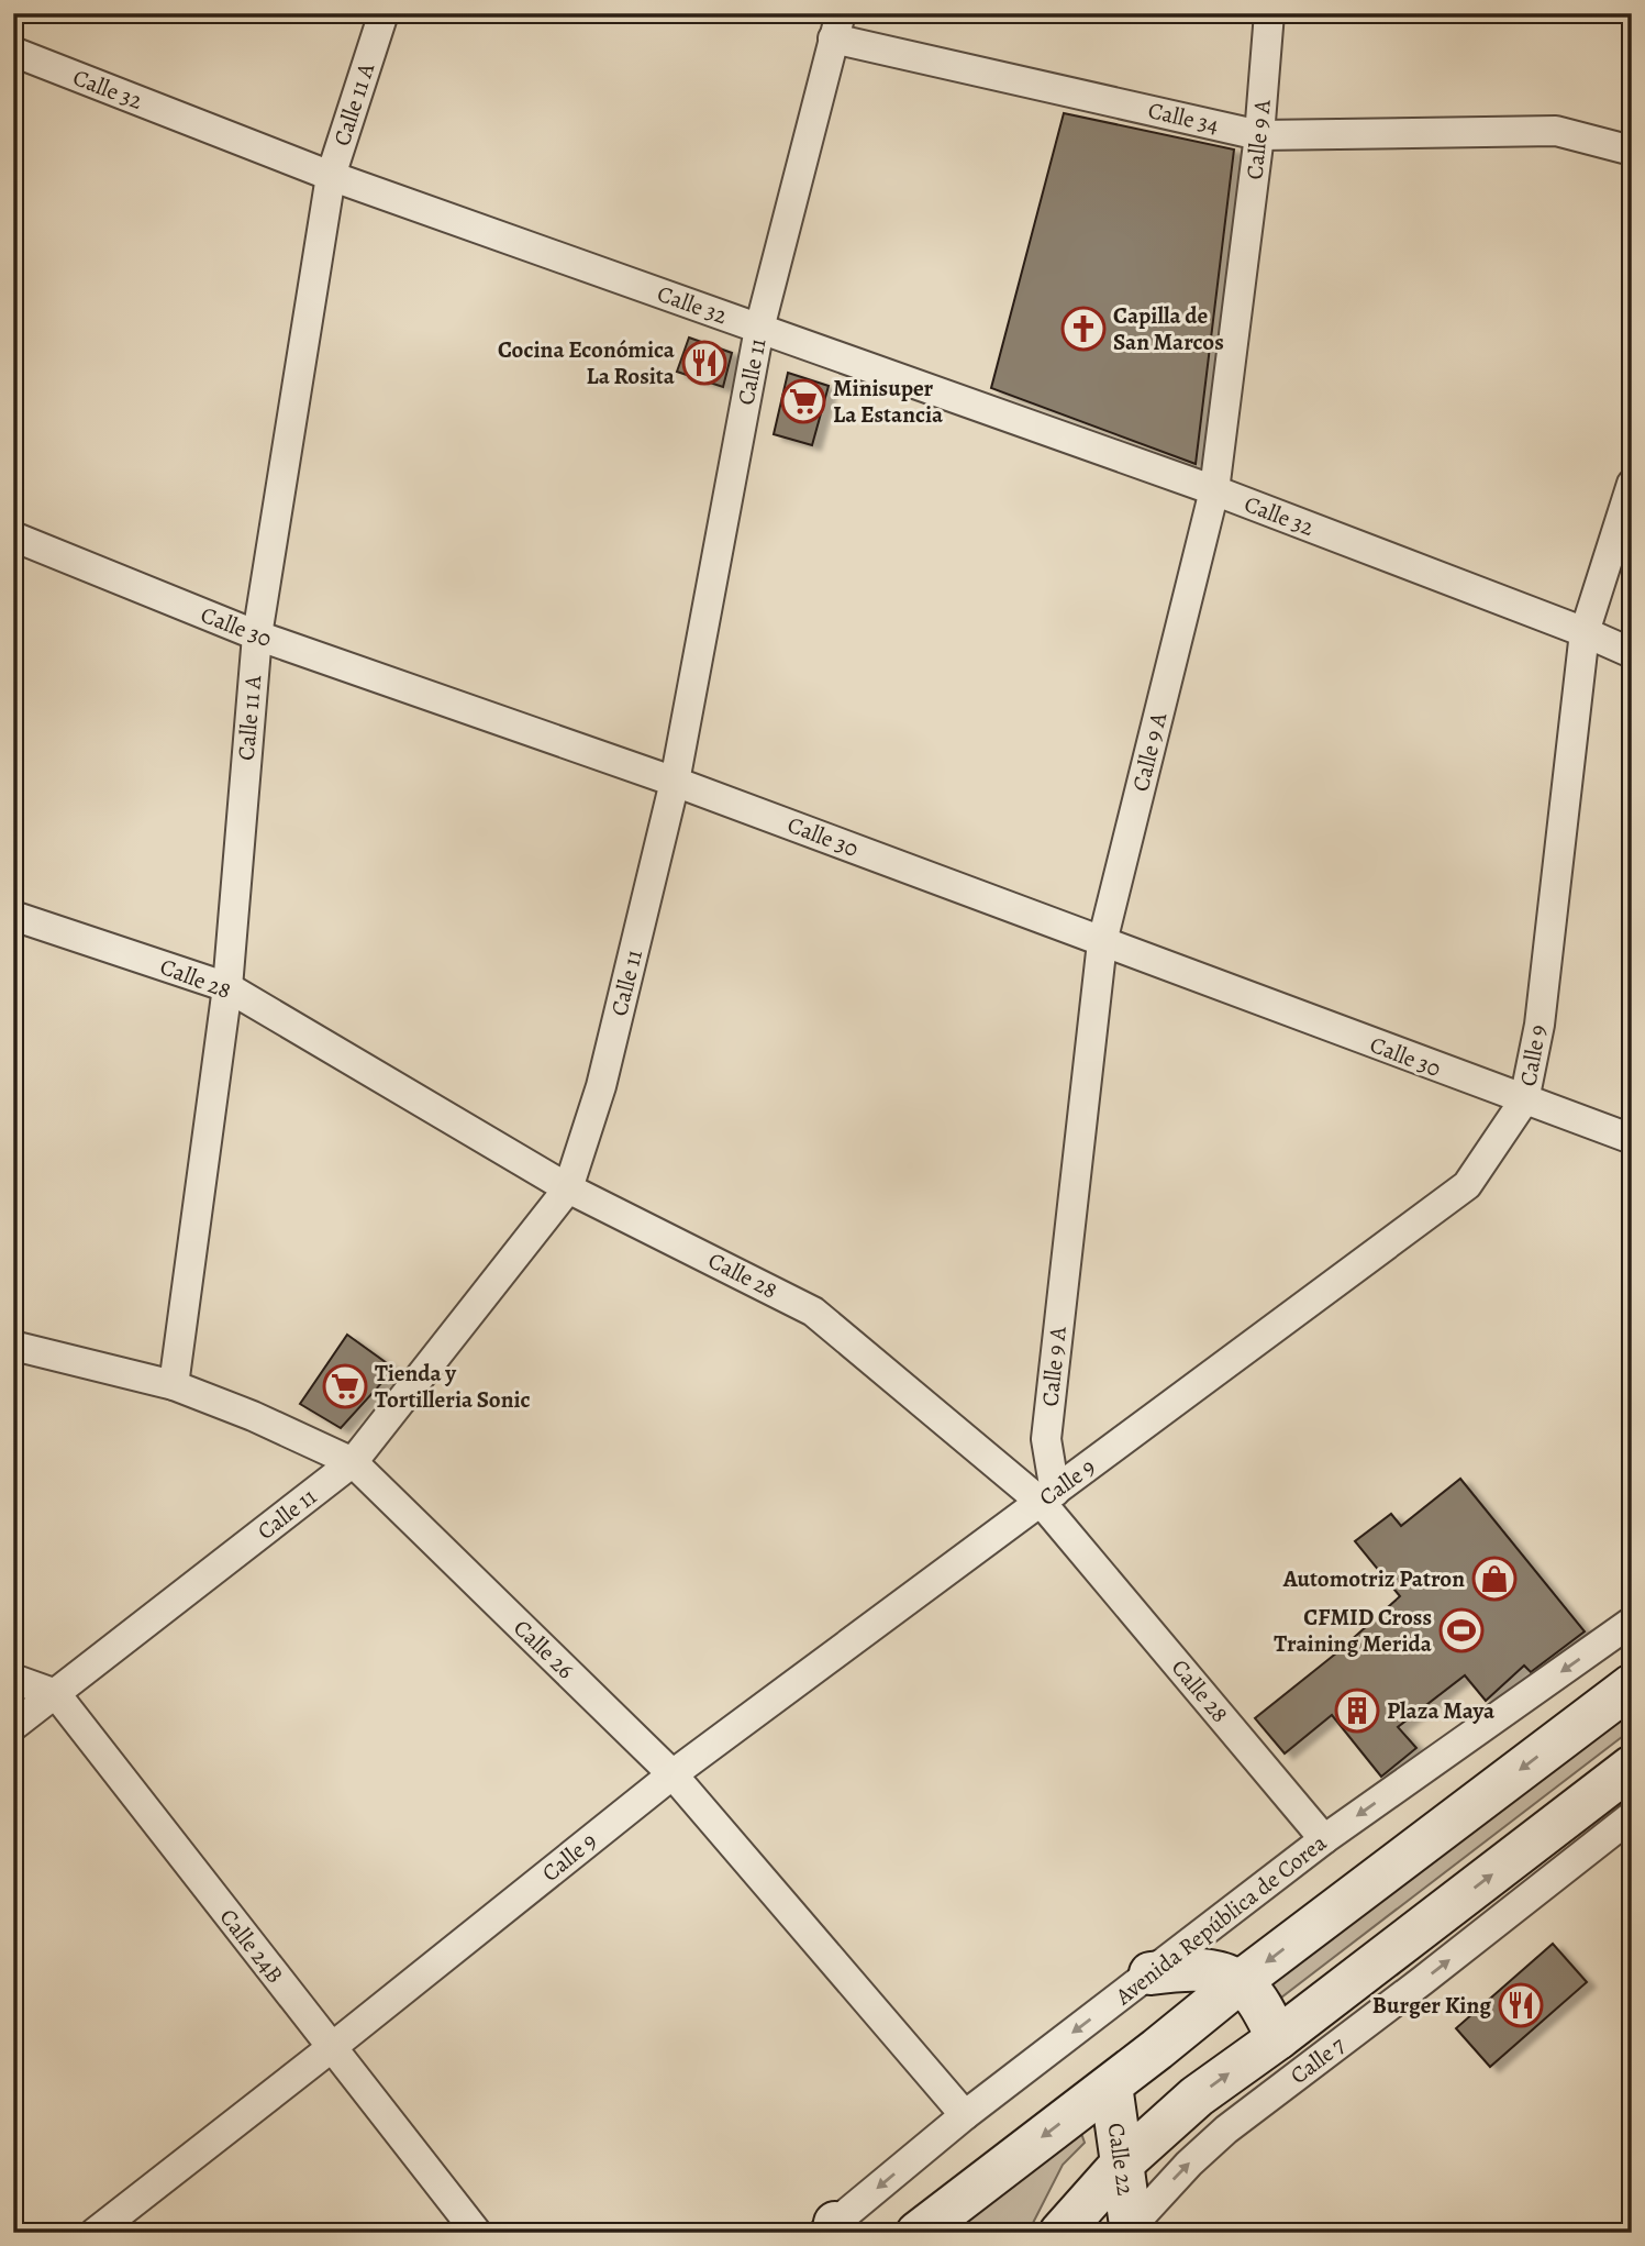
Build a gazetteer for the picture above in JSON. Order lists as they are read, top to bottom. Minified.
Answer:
{"streets":{"main road":["Calle 22"],"street":["Calle 32","Calle 11 A","Calle 34","Calle 9 A","Calle 11","Calle 30","Calle 28","Calle 9","Calle 26","Avenida República de Corea","Calle 24B","Calle 7"]},"crossings":[["Calle 32","Calle 11 A"],["Calle 32","Calle 9 A"],["Calle 32","Calle 11"],["Calle 32","Calle 9"],["Calle 11 A","Calle 30"],["Calle 11 A","Calle 28"],["Calle 11 A","Calle 26"],["Calle 34","Calle 9 A"],["Calle 34","Calle 11"],["Calle 9 A","Calle 30"],["Calle 9 A","Calle 28"],["Calle 9 A","Calle 9"],["Calle 11","Calle 30"],["Calle 11","Calle 28"],["Calle 11","Calle 26"],["Calle 11","Calle 24B"],["Calle 30","Calle 9"],["Calle 28","Calle 9"],["Calle 28","Avenida República de Corea"],["Calle 9","Calle 26"],["Calle 9","Calle 24B"],["Calle 26","Avenida República de Corea"],["Calle 7","Calle 22"]],"one_way":["Avenida República de Corea","Calle 7"],"places":{"church":["Capilla de San Marcos"],"restaurant":["Cocina Económica La Rosita","Burger King"],"supermarket":["Minisuper La Estancia","Tienda y Tortilleria Sonic"],"shop":["Automotriz Patron"],"sports":["CFMID Cross Training Merida"],"building":["Plaza Maya"]}}
